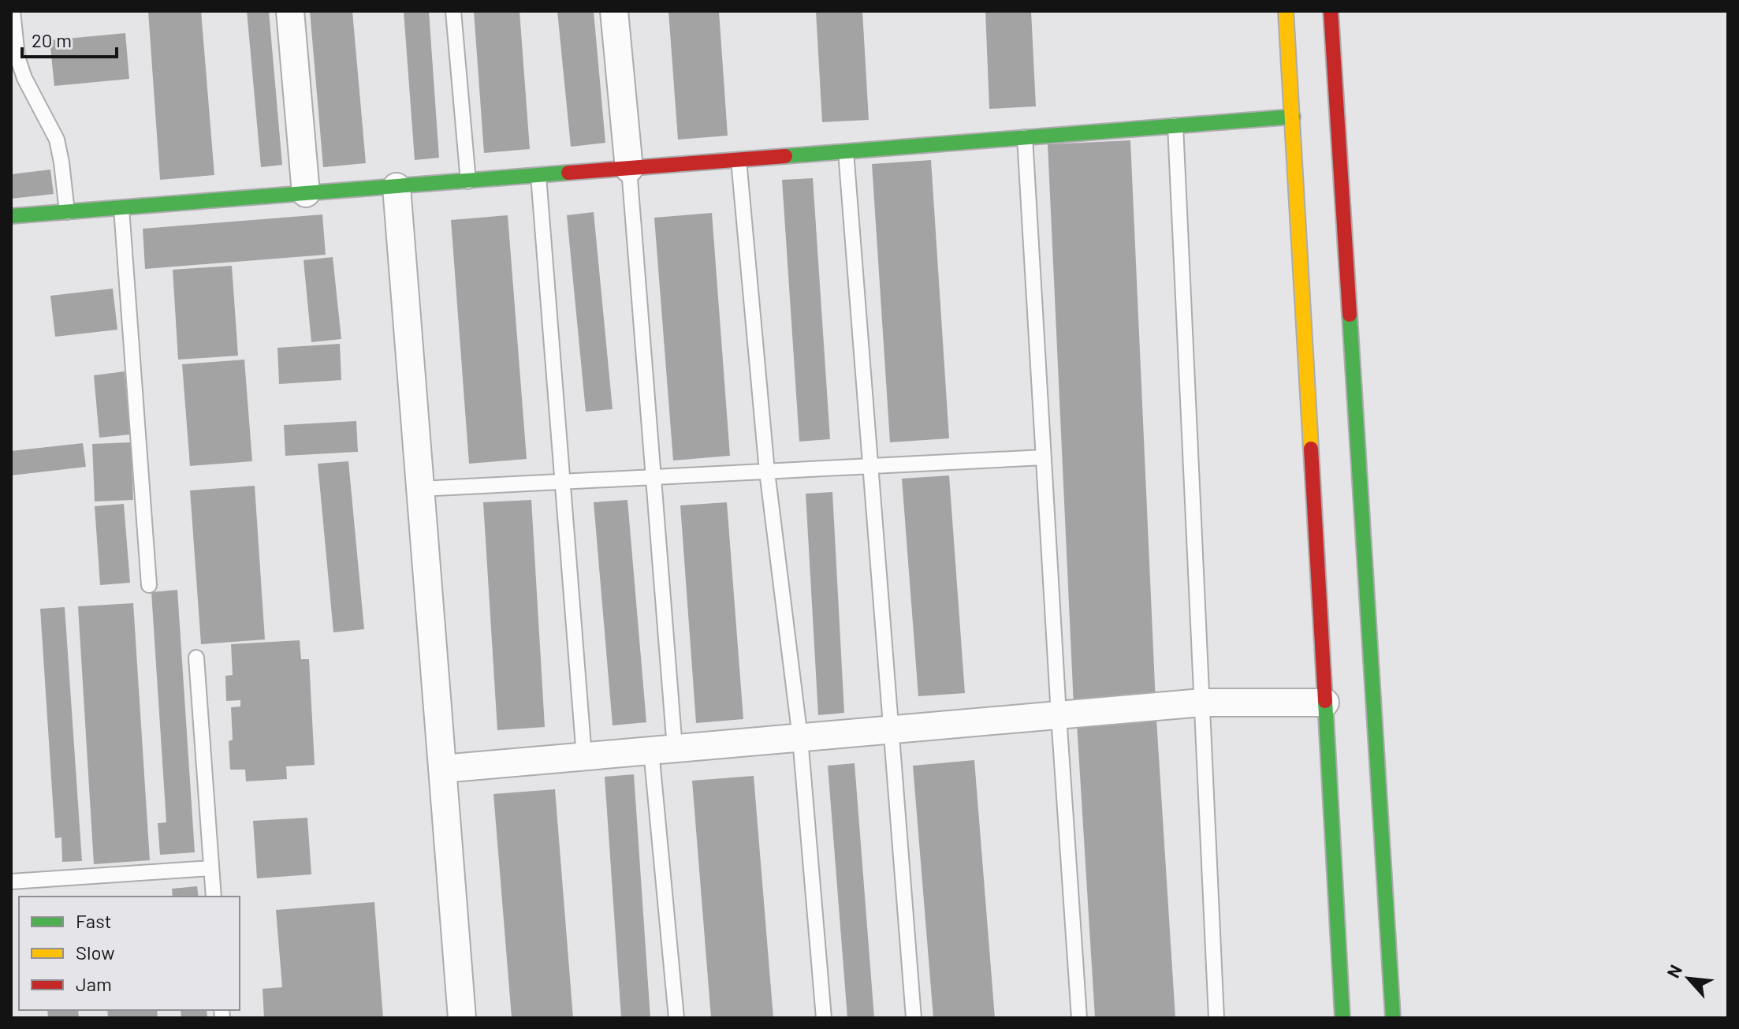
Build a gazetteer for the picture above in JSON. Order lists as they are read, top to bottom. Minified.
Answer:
{"legend":["Fast","Slow","Jam"],"scale_bar":"20 m","north":"top left"}
